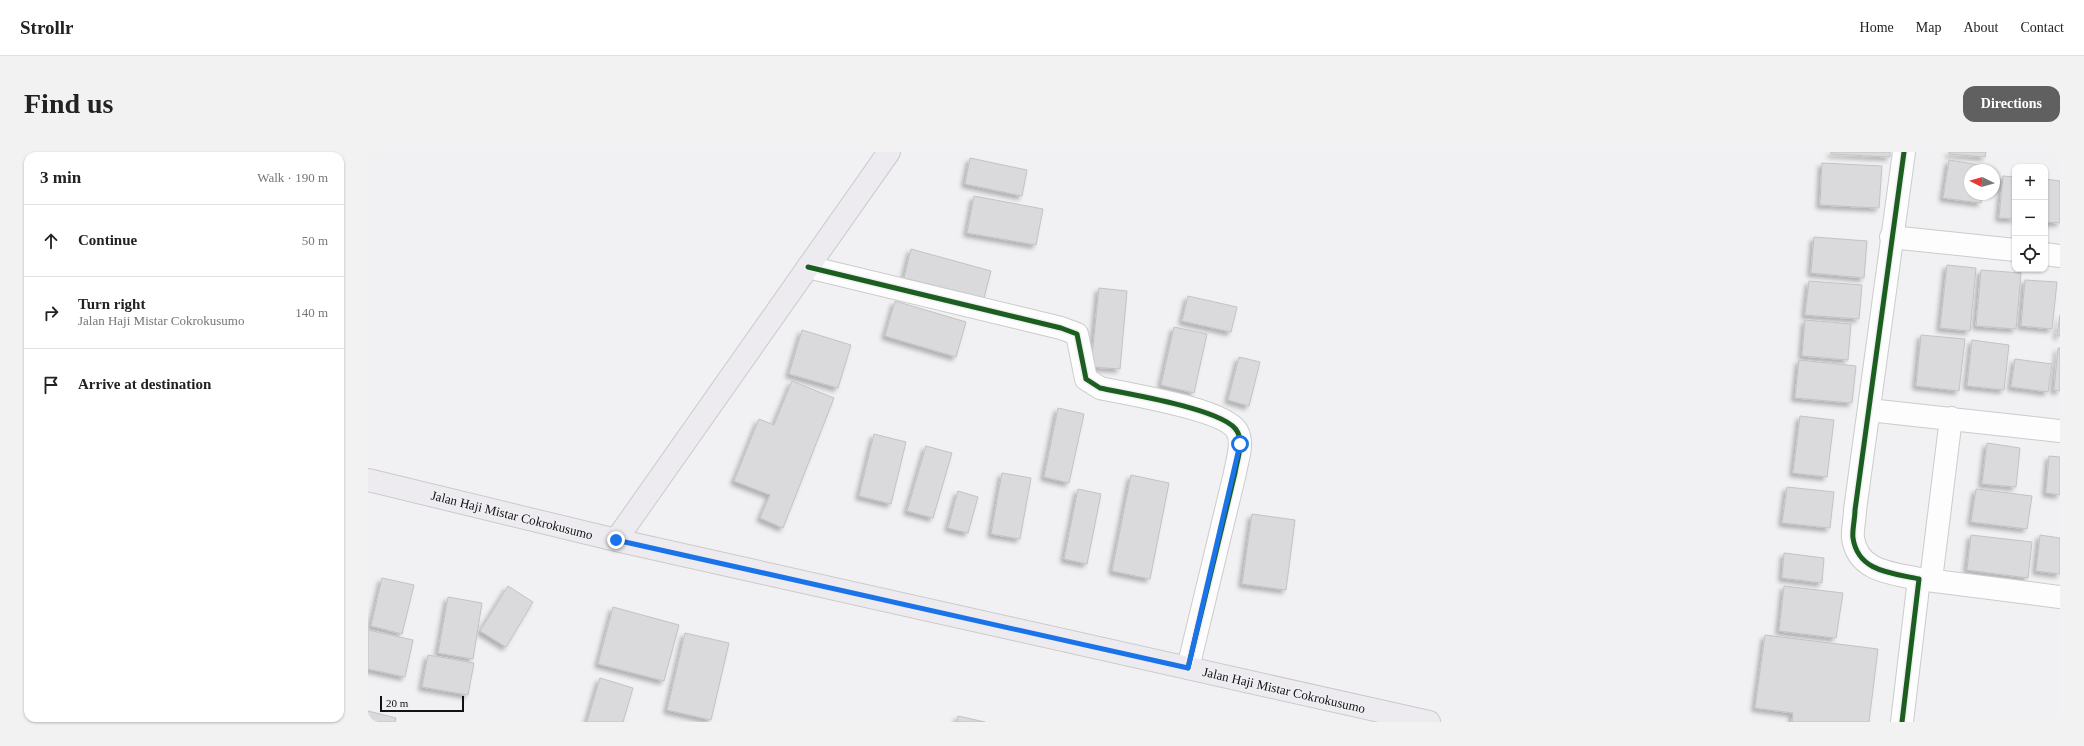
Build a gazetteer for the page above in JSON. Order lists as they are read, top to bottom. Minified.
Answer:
{"streets":{"main road":["Jalan Haji Mistar Cokrokusumo"]},"scale_bar":"20 m","north":"left","page":{"header":"Strollr","nav":["Home","Map","About","Contact"],"buttons":"Directions","title":"Find us","heading":["3 min","Walk · 190 m"],"map_buttons":["+","−"],"list":[["Continue","50 m"],["Turn right","Jalan Haji Mistar Cokrokusumo","140 m"],"Arrive at destination"],"scale":"20 m"}}
